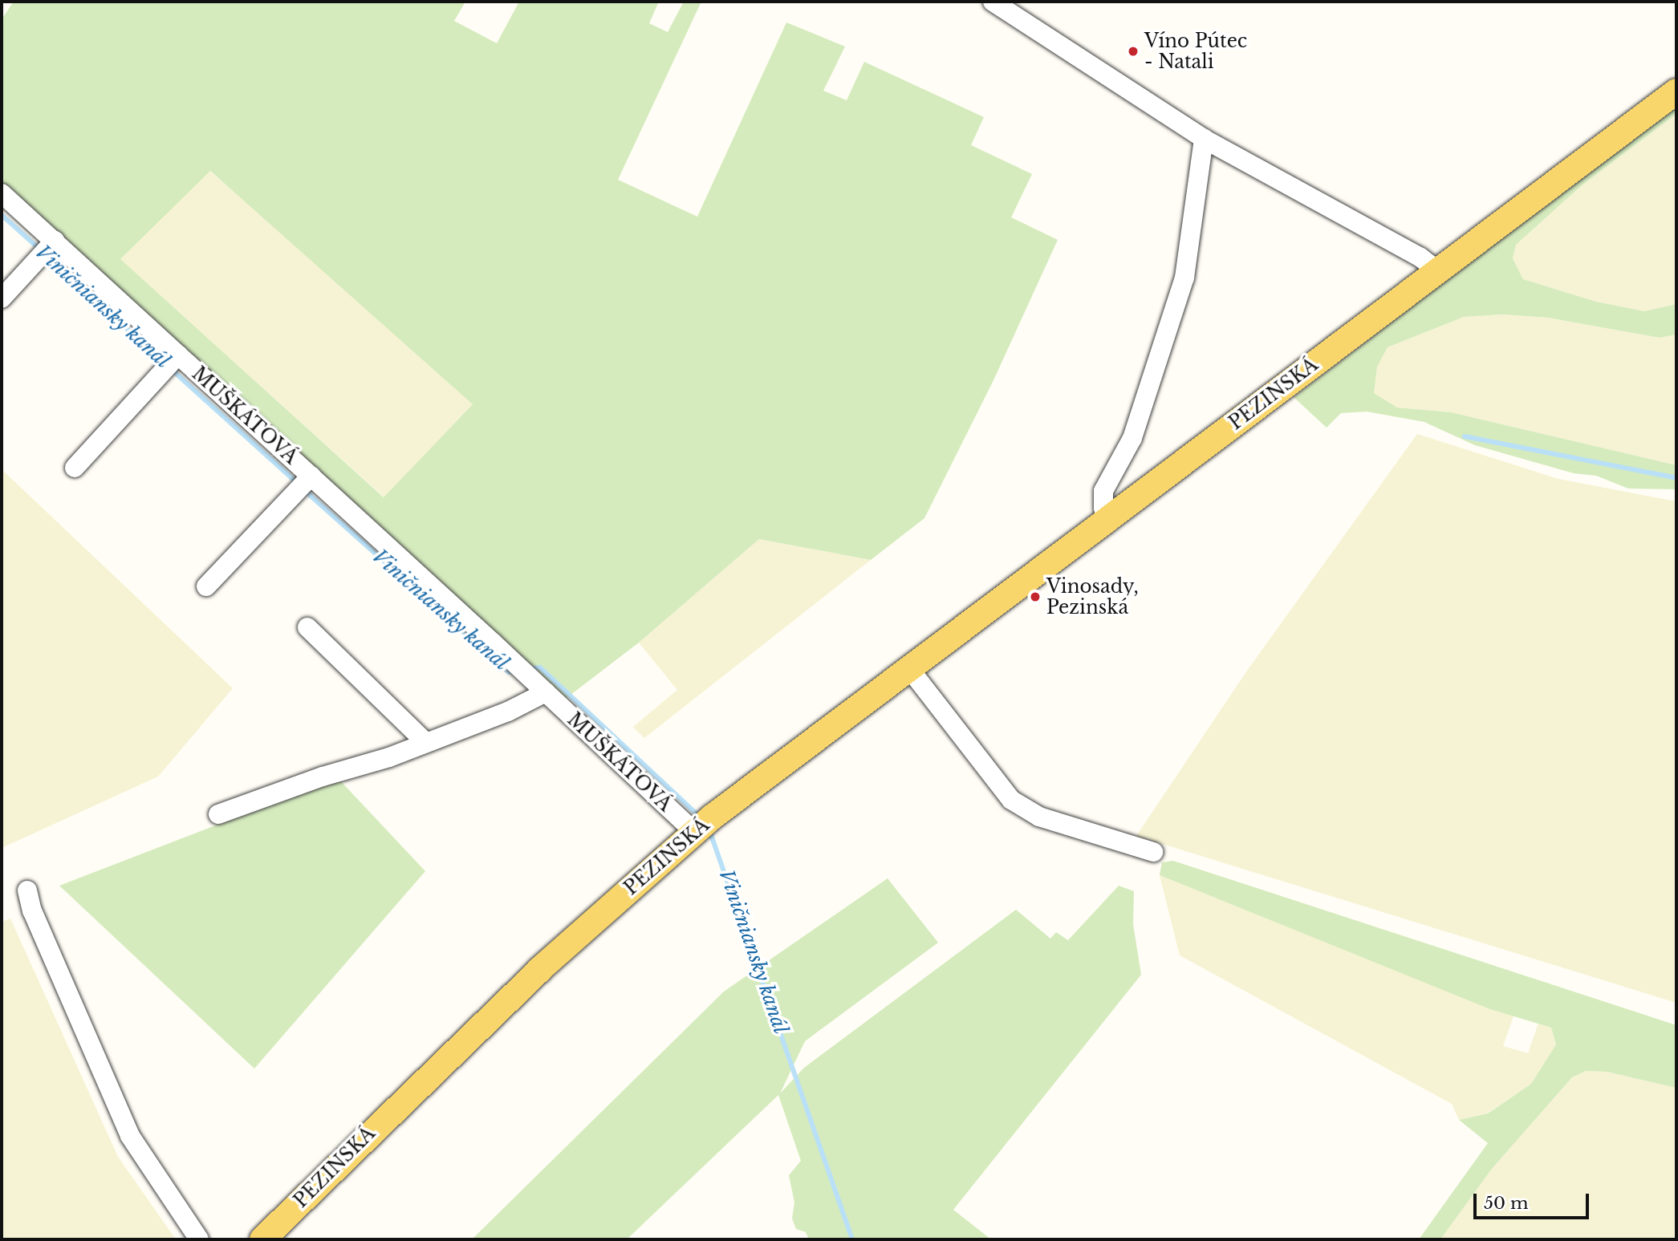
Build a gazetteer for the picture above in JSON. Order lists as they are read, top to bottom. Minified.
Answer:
{"streets":{"main road":["PEZINSKÁ"],"street":["MUŠKÁTOVÁ"]},"crossings":[["PEZINSKÁ","MUŠKÁTOVÁ"]],"water":["Viničniansky kanál"],"places":["Víno Pútec - Natali","Vinosady, Pezinská"],"scale_bar":"50 m"}
